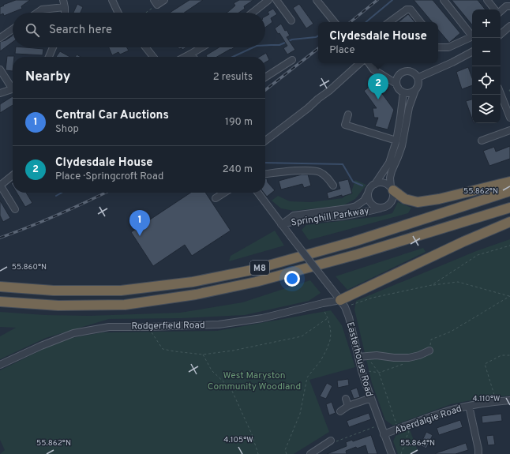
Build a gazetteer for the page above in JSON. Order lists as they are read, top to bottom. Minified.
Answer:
{"streets":{"highway":["M8"],"street":["Springhill Parkway","Rodgerfield Road","Easterhouse Road","Aberdalgie Road"]},"crossings":[["Springhill Parkway","Easterhouse Road"],["Rodgerfield Road","Easterhouse Road"],["Easterhouse Road","Aberdalgie Road"]],"parks":["West Maryston Community Woodland"],"page":{"map_buttons":["+","−"],"search":"Search here","popup":["Clydesdale House","Place"],"heading":["Nearby","2 results"],"pins":["2","1"],"list":[{"mark":"1","name":"Central Car Auctions","note":"Shop","value":"190 m"},{"mark":"2","name":"Clydesdale House","note":"Place · Springcroft Road","value":"240 m"}]},"coordinates":["55.862°N","55.860°N","4.110°W","4.105°W","55.864°N"]}
